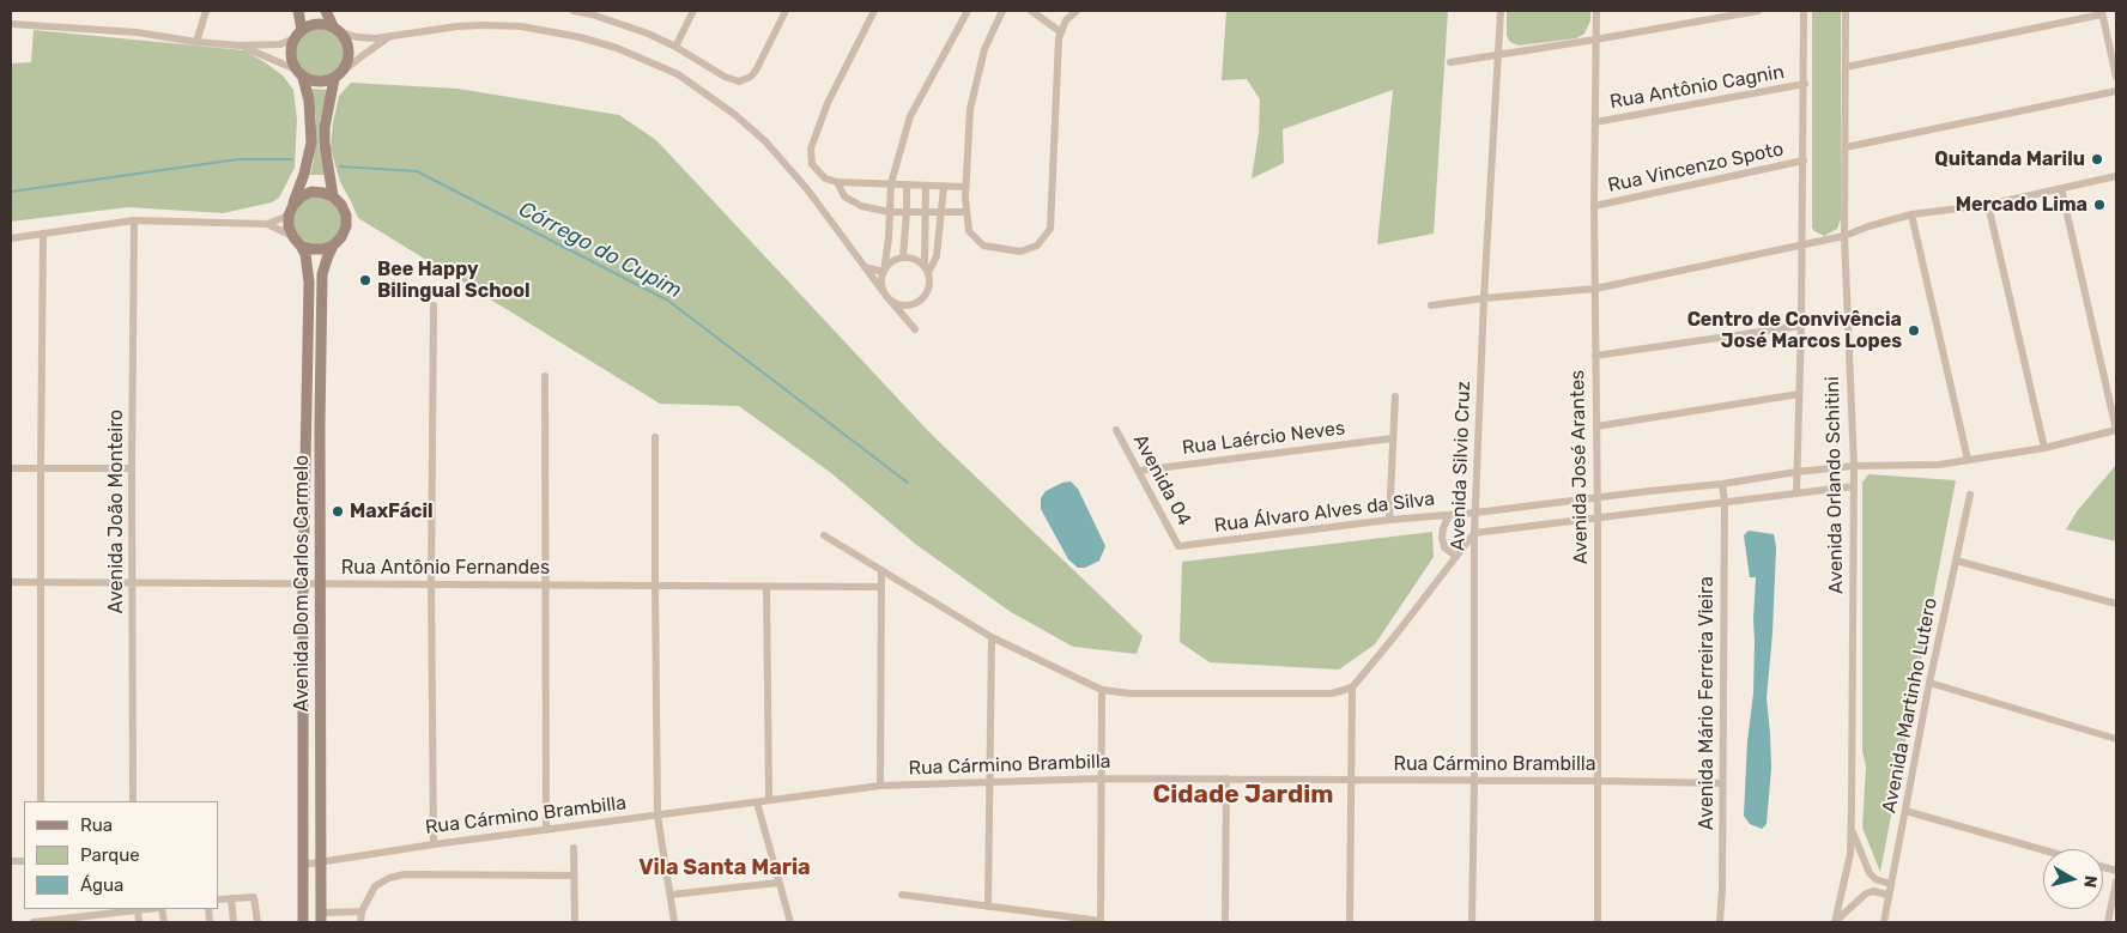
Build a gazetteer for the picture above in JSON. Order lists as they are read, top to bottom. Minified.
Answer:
{"streets":{"street":["Rua Antônio Cagnin","Rua Vincenzo Spoto","Rua Laércio Neves","Avenida Silvio Cruz","Avenida José Arantes","Avenida 04","Avenida Orlando Schitini","Avenida João Monteiro","Rua Álvaro Alves da Silva","Rua Antônio Fernandes","Avenida Dom Carlos Carmelo","Avenida Mário Ferreira Vieira","Avenida Martinho Lutero","Rua Cármino Brambilla"]},"crossings":[["Rua Antônio Cagnin","Avenida José Arantes"],["Rua Antônio Cagnin","Avenida Orlando Schitini"],["Rua Vincenzo Spoto","Avenida José Arantes"],["Rua Vincenzo Spoto","Avenida Orlando Schitini"],["Rua Laércio Neves","Avenida 04"],["Avenida Silvio Cruz","Rua Álvaro Alves da Silva"],["Avenida Silvio Cruz","Rua Cármino Brambilla"],["Avenida José Arantes","Rua Álvaro Alves da Silva"],["Avenida José Arantes","Rua Cármino Brambilla"],["Avenida 04","Rua Álvaro Alves da Silva"],["Avenida Orlando Schitini","Rua Álvaro Alves da Silva"],["Avenida João Monteiro","Rua Antônio Fernandes"],["Rua Álvaro Alves da Silva","Avenida Mário Ferreira Vieira"],["Rua Antônio Fernandes","Avenida Dom Carlos Carmelo"],["Avenida Dom Carlos Carmelo","Rua Cármino Brambilla"],["Avenida Mário Ferreira Vieira","Rua Cármino Brambilla"]],"districts":["Cidade Jardim","Vila Santa Maria"],"water":["Córrego do Cupim"],"places":["Quitanda Marilu","Mercado Lima","Bee Happy Bilingual School","Centro de Convivência José Marcos Lopes","MaxFácil"],"legend":["Rua","Parque","Água"],"north":"right"}
